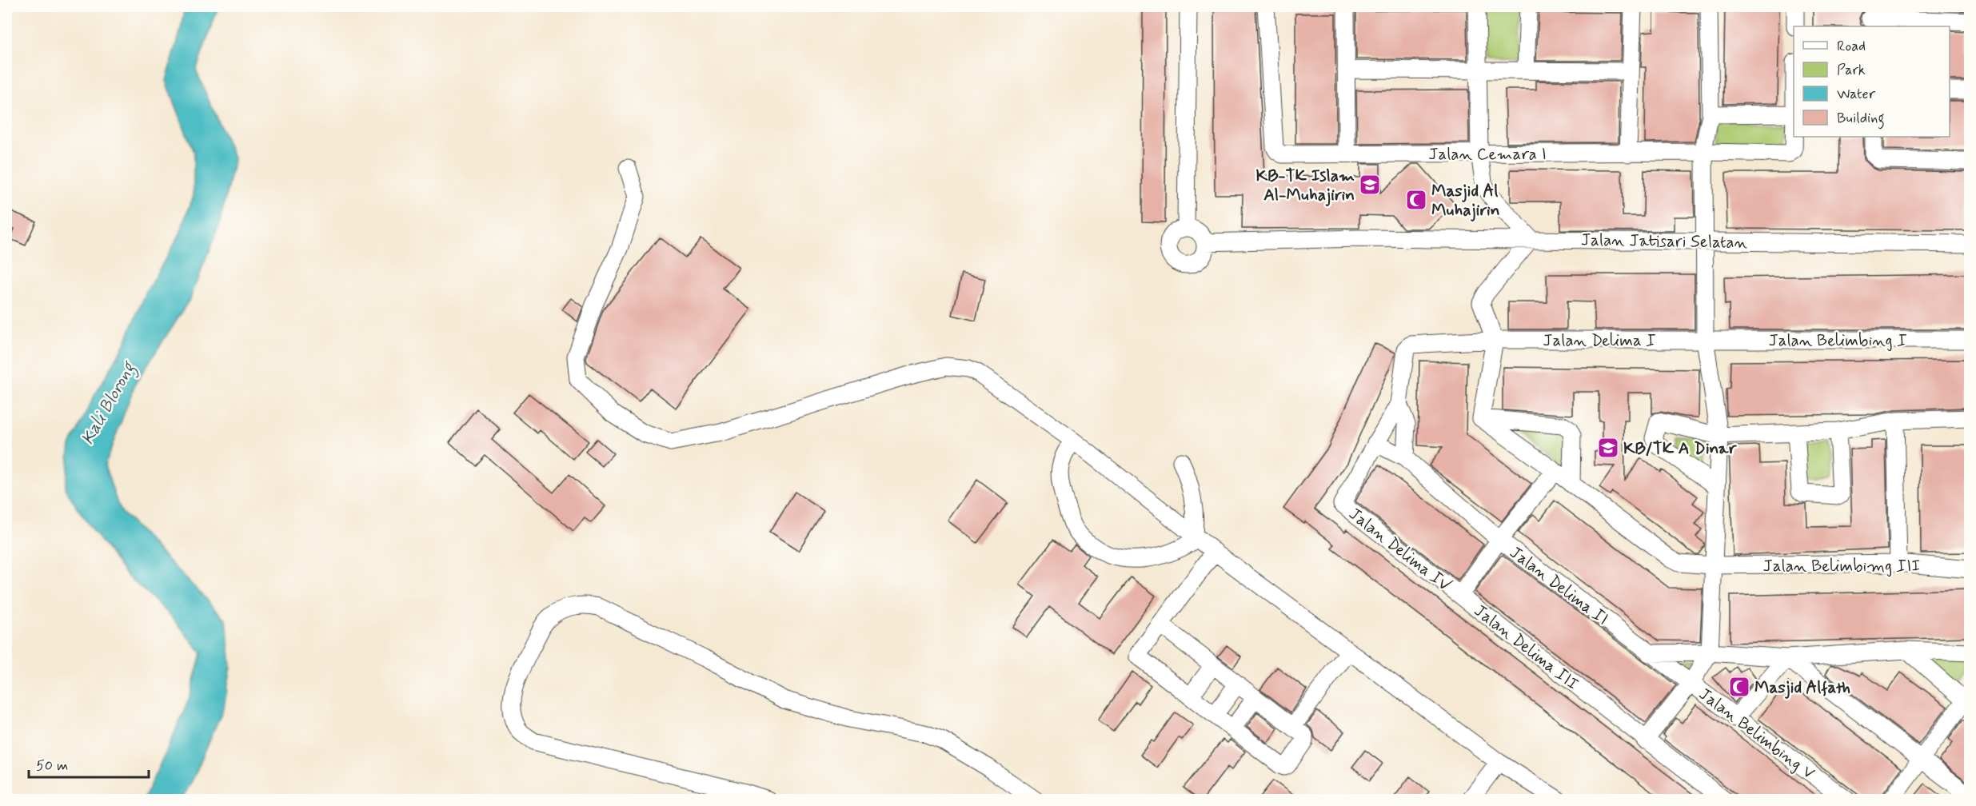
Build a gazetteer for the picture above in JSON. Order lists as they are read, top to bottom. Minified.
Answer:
{"streets":{"street":["Jalan Cemara I","Jalan Jatisari Selatan","Jalan Delima I","Jalan Belimbing I","Jalan Delima IV","Jalan Belimbimg III","Jalan Delima II","Jalan Delima III","Jalan Belimbing V"]},"crossings":[["Jalan Delima I","Jalan Belimbing I"],["Jalan Delima I","Jalan Delima IV"],["Jalan Delima IV","Jalan Delima III"],["Jalan Belimbimg III","Jalan Delima II"],["Jalan Delima II","Jalan Delima III"],["Jalan Delima II","Jalan Belimbing V"]],"water":["Kali Blorong"],"places":{"school or university":["KB-TK Islam Al-Muhajirin","KB/TK A Dinar"],"mosque":["Masjid Al Muhajirin","Masjid Alfath"]},"legend":["Road","Park","Water","Building"],"scale_bar":"50 m"}
